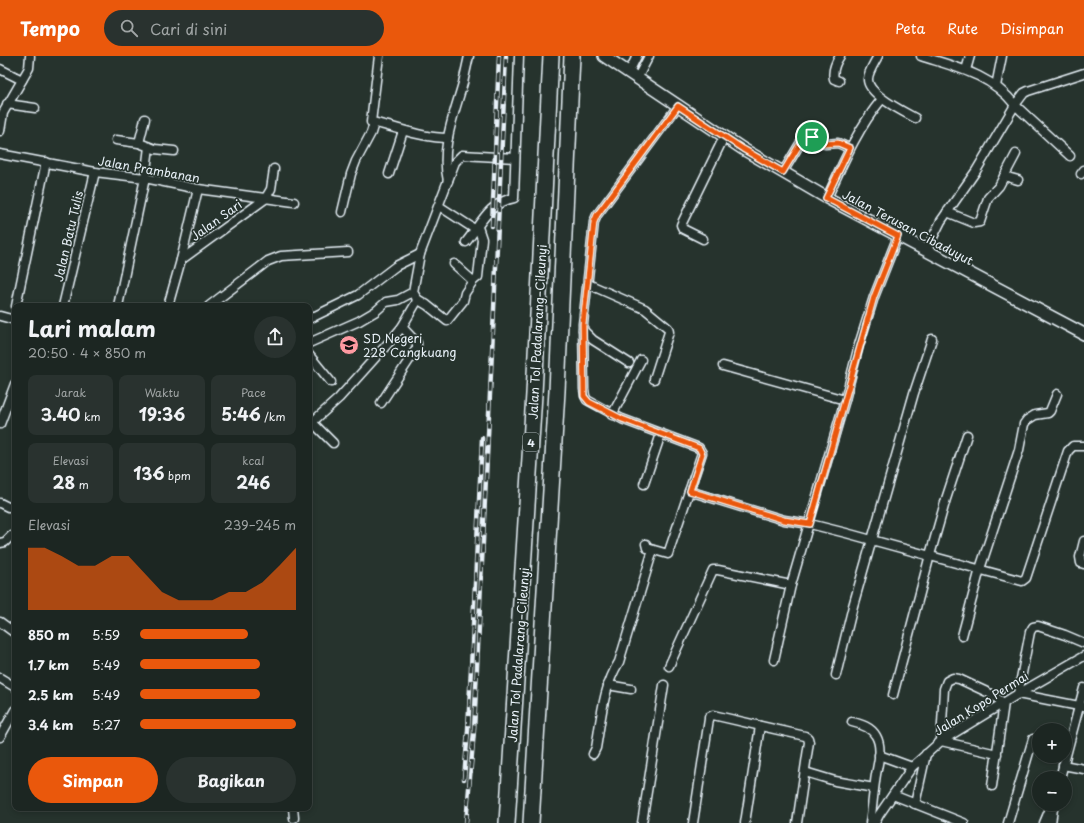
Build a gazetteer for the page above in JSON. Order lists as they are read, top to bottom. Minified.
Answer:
{"streets":{"highway":["Jalan Tol Padalarang–Cileunyi","4"],"main road":["Jalan Terusan Cibaduyut"],"street":["Jalan Prambanan","Jalan Sari","Jalan Batu Tulis","Jalan Kopo Permai"]},"crossings":[["Jalan Prambanan","Jalan Sari"],["Jalan Prambanan","Jalan Batu Tulis"]],"places":{"school or university":["SD Negeri 228 Cangkuang"]},"page":{"header":"Tempo","search":"Cari di sini","nav":["Peta","Rute","Disimpan"],"heading":["Lari malam","20:50 · 4 × 850 m"],"stats":[["Jarak","3.40 km"],["Waktu","19:36"],["Pace","5:46 /km"],["Elevasi","28 m"],["136 bpm"],["kcal","246"]],"chart":["Elevasi","239–245 m"],"list":[{"name":"850 m","note":"5:59"},{"name":"1.7 km","note":"5:49"},{"name":"2.5 km","note":"5:49"},{"name":"3.4 km","note":"5:27"}],"map_buttons":["+","−"],"buttons":["Simpan","Bagikan"]}}
